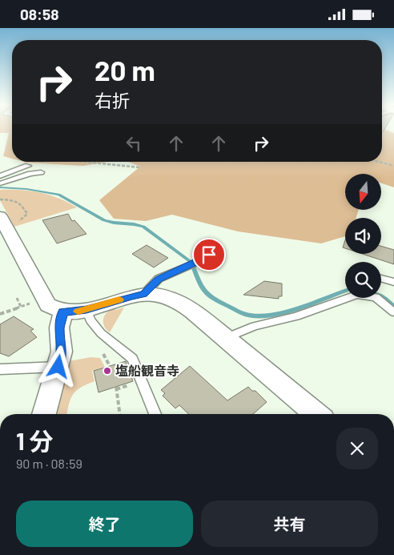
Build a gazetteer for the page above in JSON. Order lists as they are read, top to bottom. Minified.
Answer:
{"places":["塩船観音寺"],"north":"bottom","page":{"status":"08:58","turn":["20 m","右折"],"heading":["1 分","90 m · 08:59"],"buttons":["終了","共有"]}}
